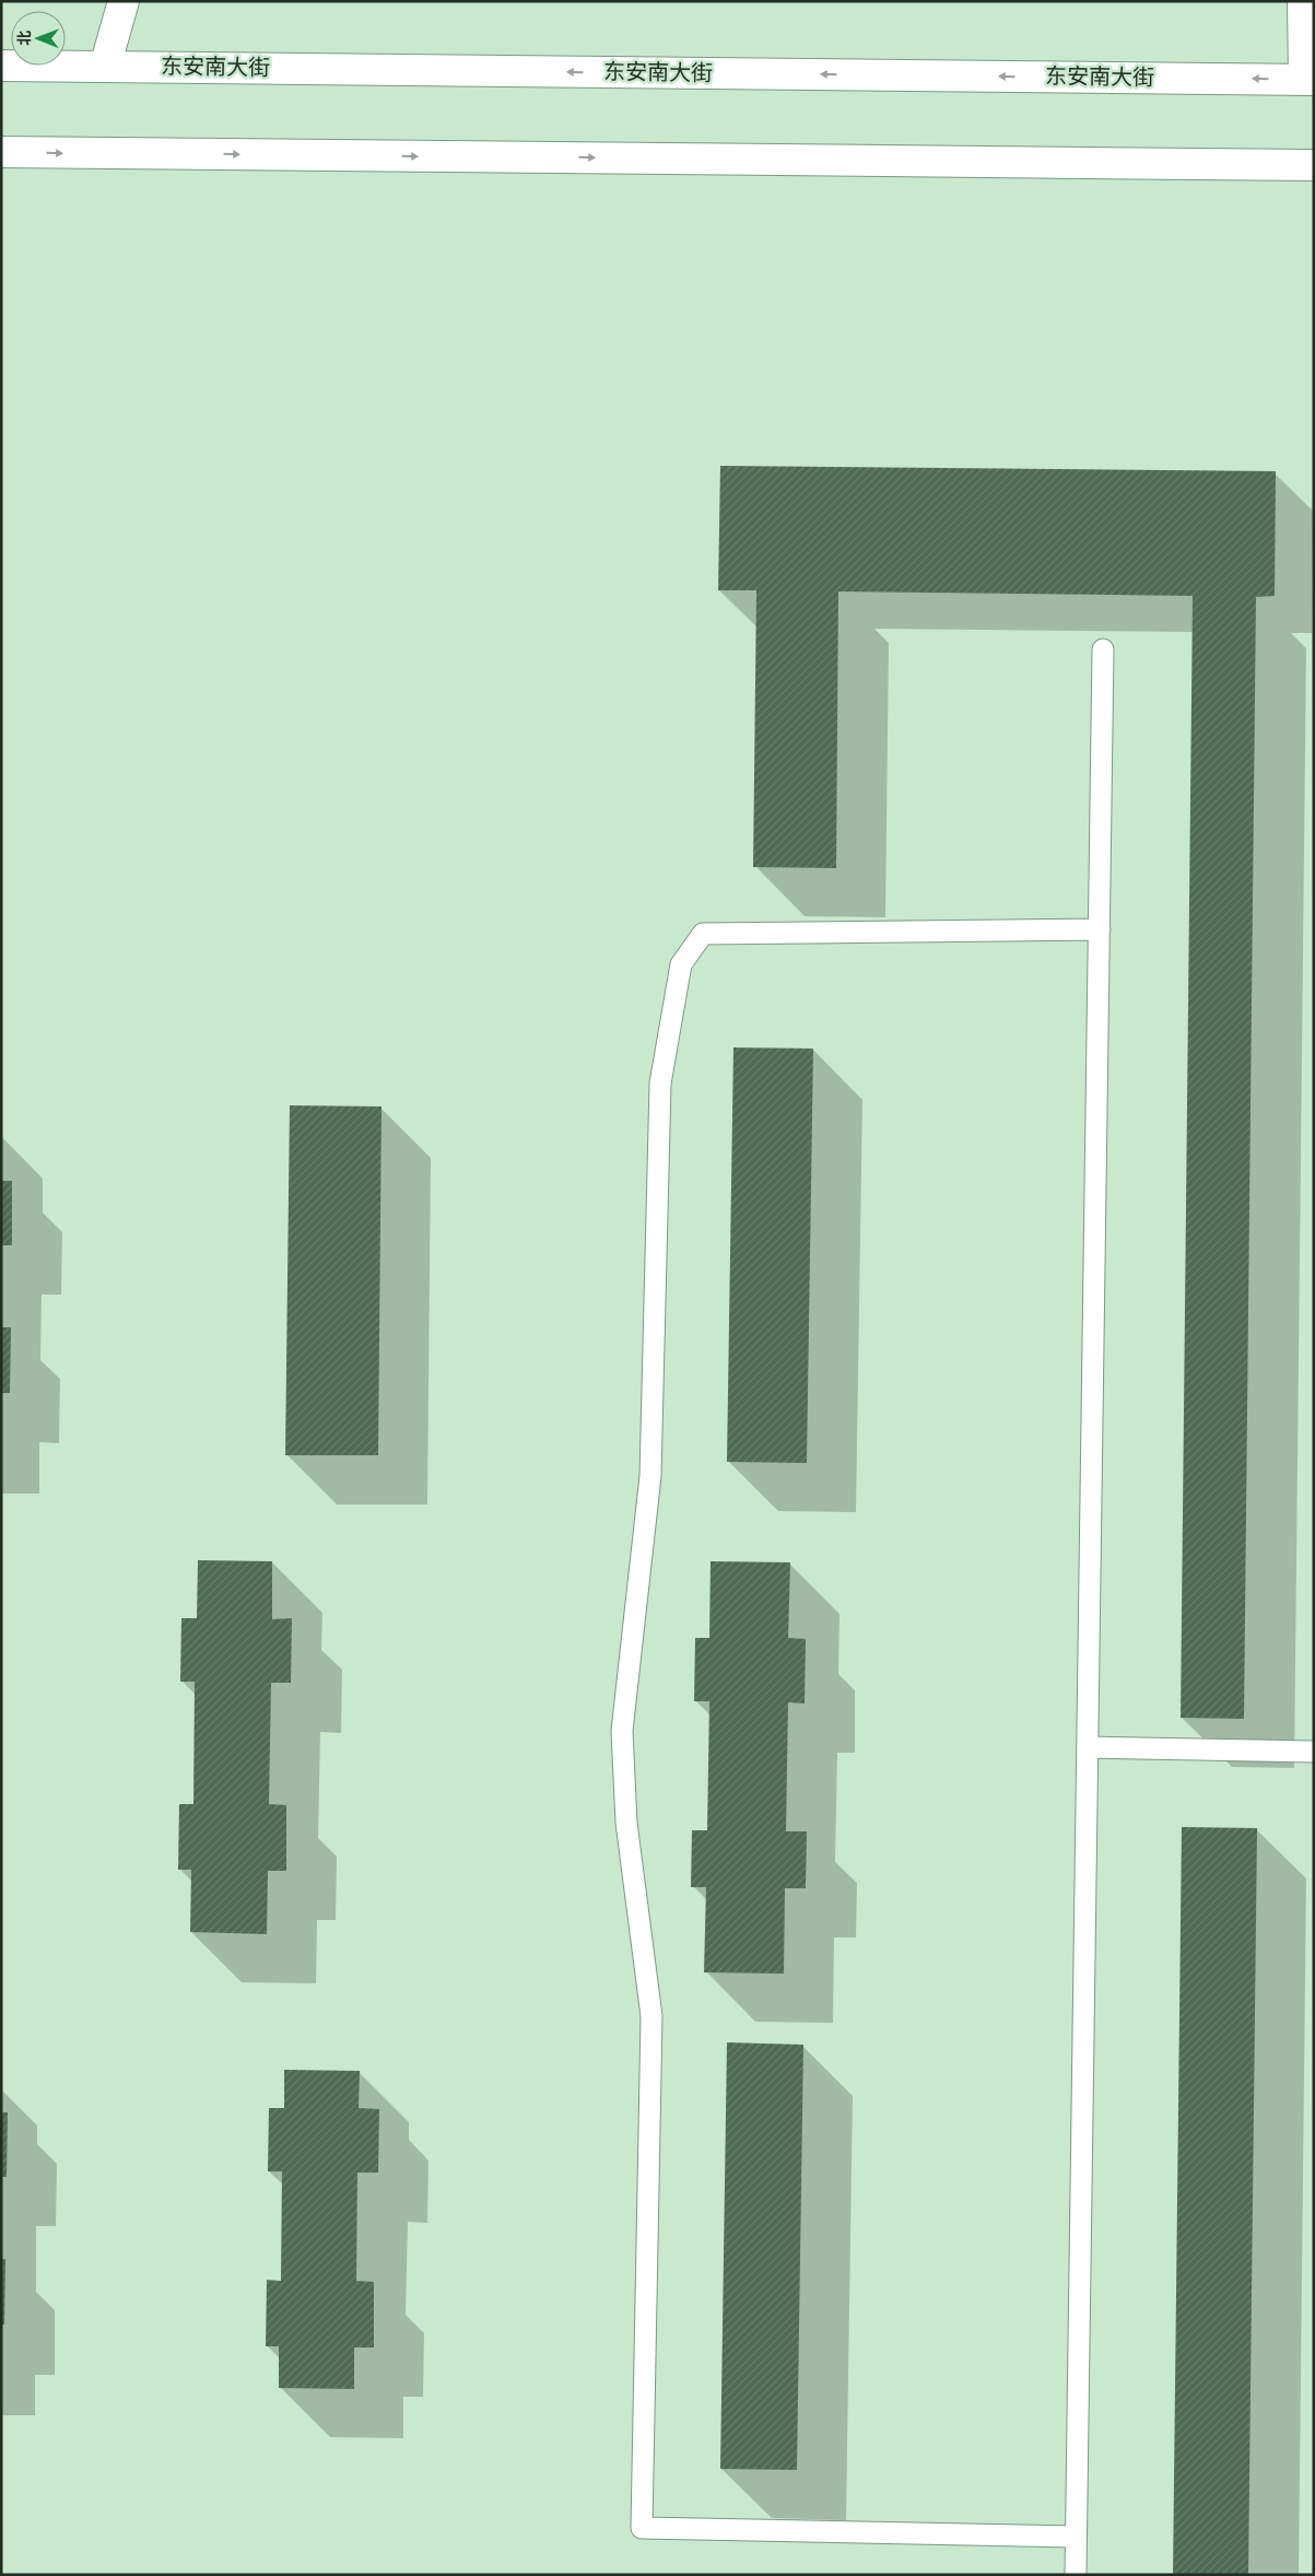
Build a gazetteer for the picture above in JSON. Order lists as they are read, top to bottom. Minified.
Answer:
{"streets":{"main road":["东安南大街"]},"north":"left"}
